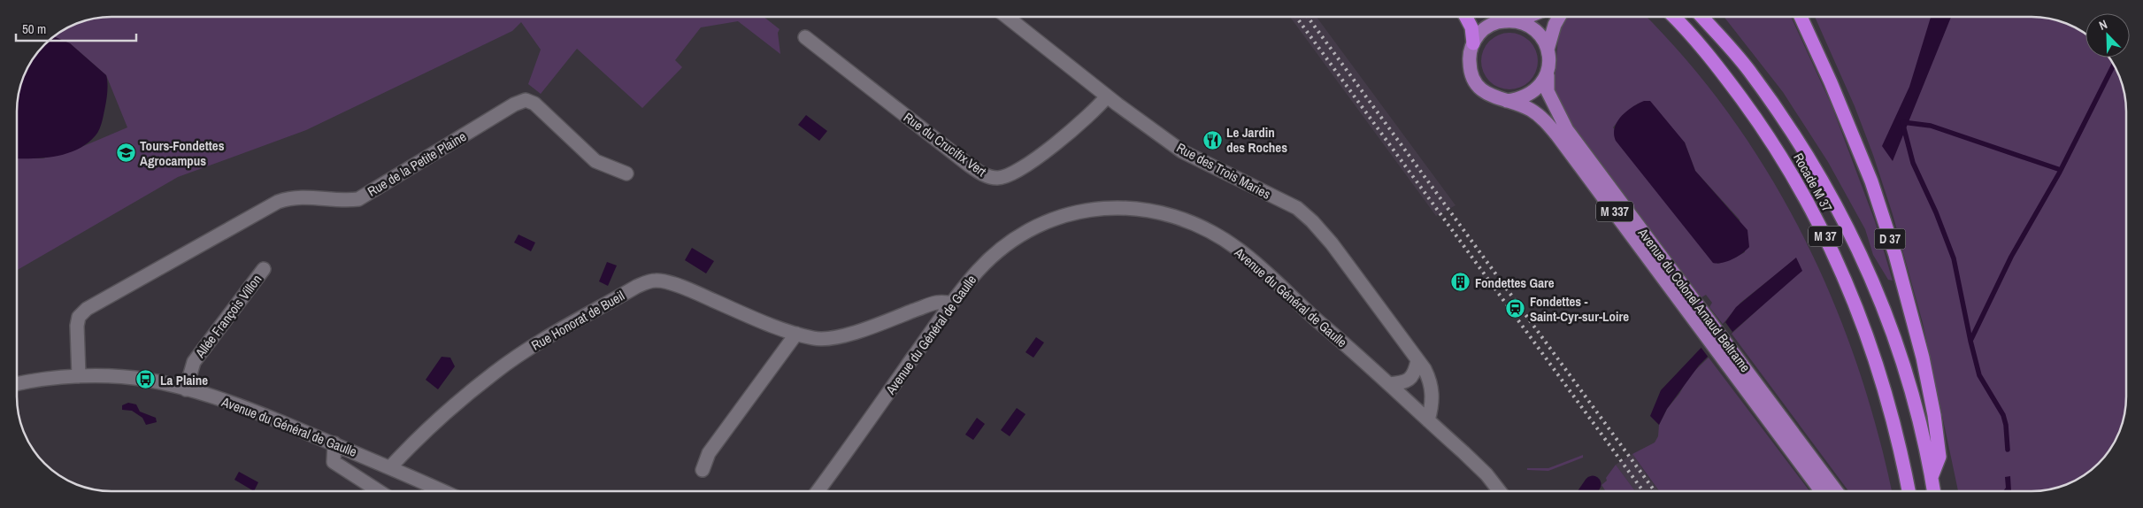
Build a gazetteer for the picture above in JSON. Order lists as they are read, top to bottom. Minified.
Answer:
{"streets":{"highway":["Rocade M 37","M 37","D 37"],"main road":["M 337","Avenue du Colonel Arnaud Beltrame"],"street":["Rue du Crucifix Vert","Rue de la Petite Plaine","Rue des Trois Maries","Avenue du Général de Gaulle","Allée François Villon","Rue Honorat de Bueil"]},"crossings":[["Rue du Crucifix Vert","Rue des Trois Maries"],["Rue de la Petite Plaine","Avenue du Général de Gaulle"],["Rue des Trois Maries","Avenue du Général de Gaulle"],["Rocade M 37","D 37"],["Avenue du Général de Gaulle","Allée François Villon"],["Avenue du Général de Gaulle","Rue Honorat de Bueil"]],"places":{"restaurant":["Le Jardin des Roches"],"school or university":["Tours-Fondettes Agrocampus"],"building":["Fondettes Gare"],"station":["Fondettes - Saint-Cyr-sur-Loire"],"bus stop":["La Plaine"]},"scale_bar":"50 m","north":"top left"}
